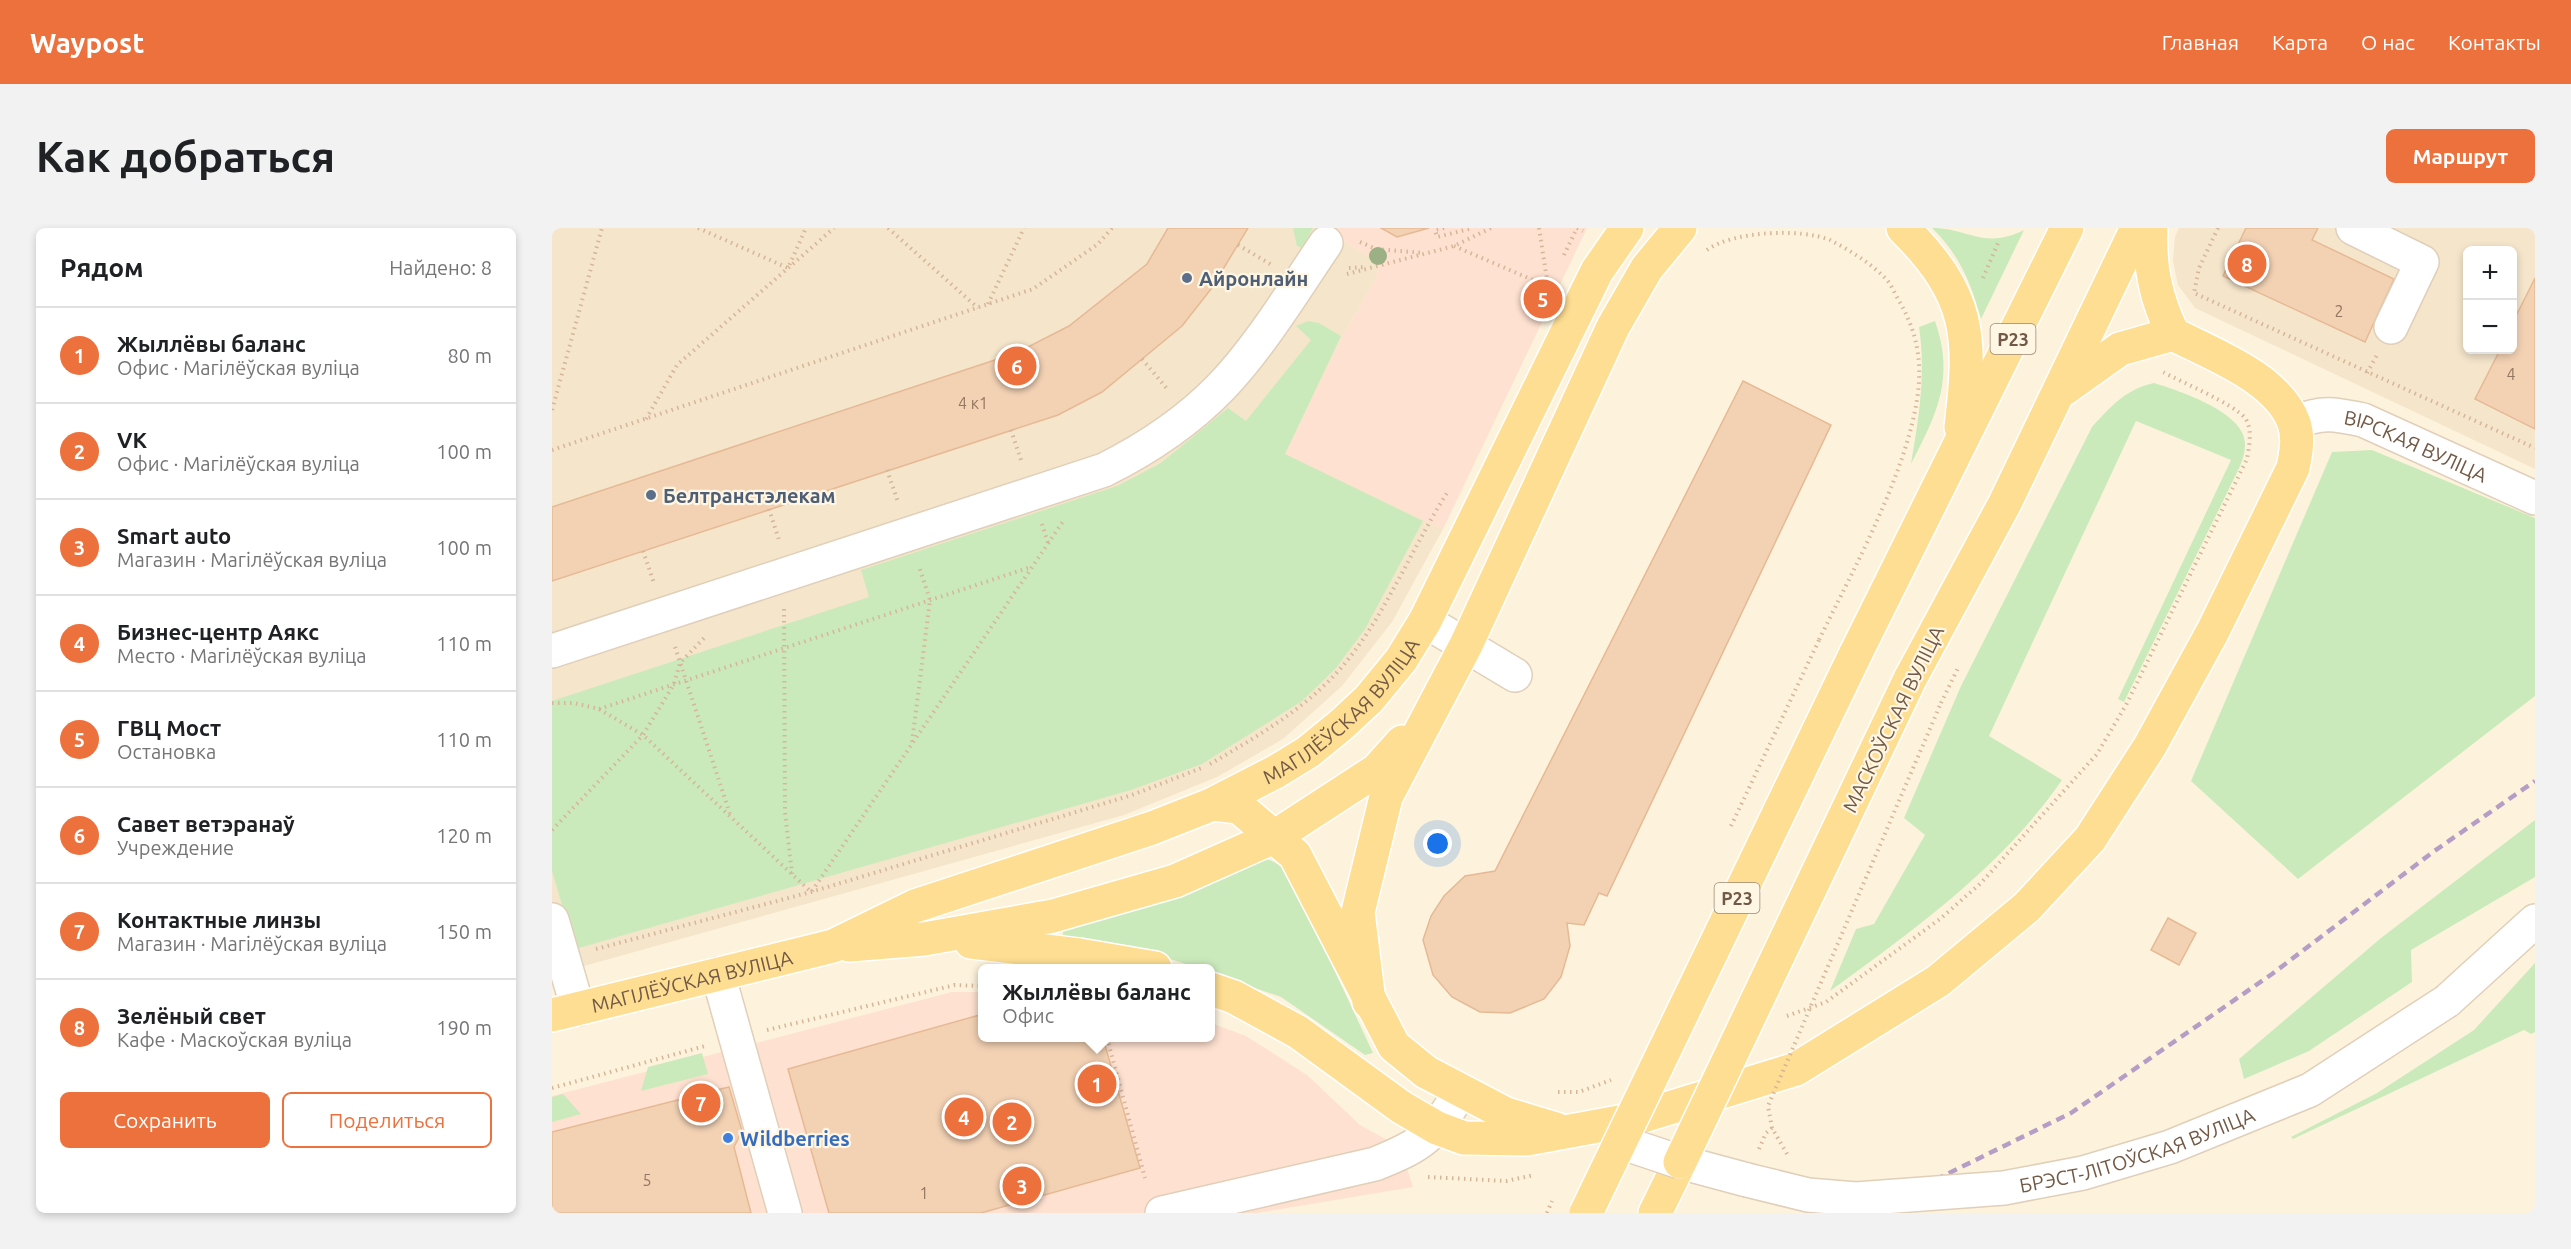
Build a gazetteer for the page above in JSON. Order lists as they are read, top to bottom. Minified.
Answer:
{"streets":{"main road":["Р23","МАГІЛЁЎСКАЯ ВУЛІЦА","МАСКОЎСКАЯ ВУЛІЦА"],"street":["ВІРСКАЯ ВУЛІЦА","БРЭСТ-ЛІТОЎСКАЯ ВУЛІЦА"]},"crossings":[["Р23","БРЭСТ-ЛІТОЎСКАЯ ВУЛІЦА"],["МАСКОЎСКАЯ ВУЛІЦА","БРЭСТ-ЛІТОЎСКАЯ ВУЛІЦА"]],"places":["Айронлайн","Белтранстэлекам","Wildberries"],"house_numbers":["2","4","4 к1","5","1"],"page":{"header":"Waypost","nav":["Главная","Карта","О нас","Контакты"],"buttons":["Маршрут",["Сохранить","Поделиться"]],"title":"Как добраться","heading":["Рядом","Найдено: 8"],"pins":["8","5","6","1","7","4","2","3"],"map_buttons":["+","−"],"list":[{"mark":"1","name":"Жыллёвы баланс","note":"Офис · Магілёўская вуліца","value":"80 m"},{"mark":"2","name":"VK","note":"Офис · Магілёўская вуліца","value":"100 m"},{"mark":"3","name":"Smart auto","note":"Магазин · Магілёўская вуліца","value":"100 m"},{"mark":"4","name":"Бизнес-центр Аякс","note":"Место · Магілёўская вуліца","value":"110 m"},{"mark":"5","name":"ГВЦ Мост","note":"Остановка","value":"110 m"},{"mark":"6","name":"Савет ветэранаў","note":"Учреждение","value":"120 m"},{"mark":"7","name":"Контактные линзы","note":"Магазин · Магілёўская вуліца","value":"150 m"},{"mark":"8","name":"Зелёный свет","note":"Кафе · Маскоўская вуліца","value":"190 m"}],"popup":["Жыллёвы баланс","Офис"]}}
